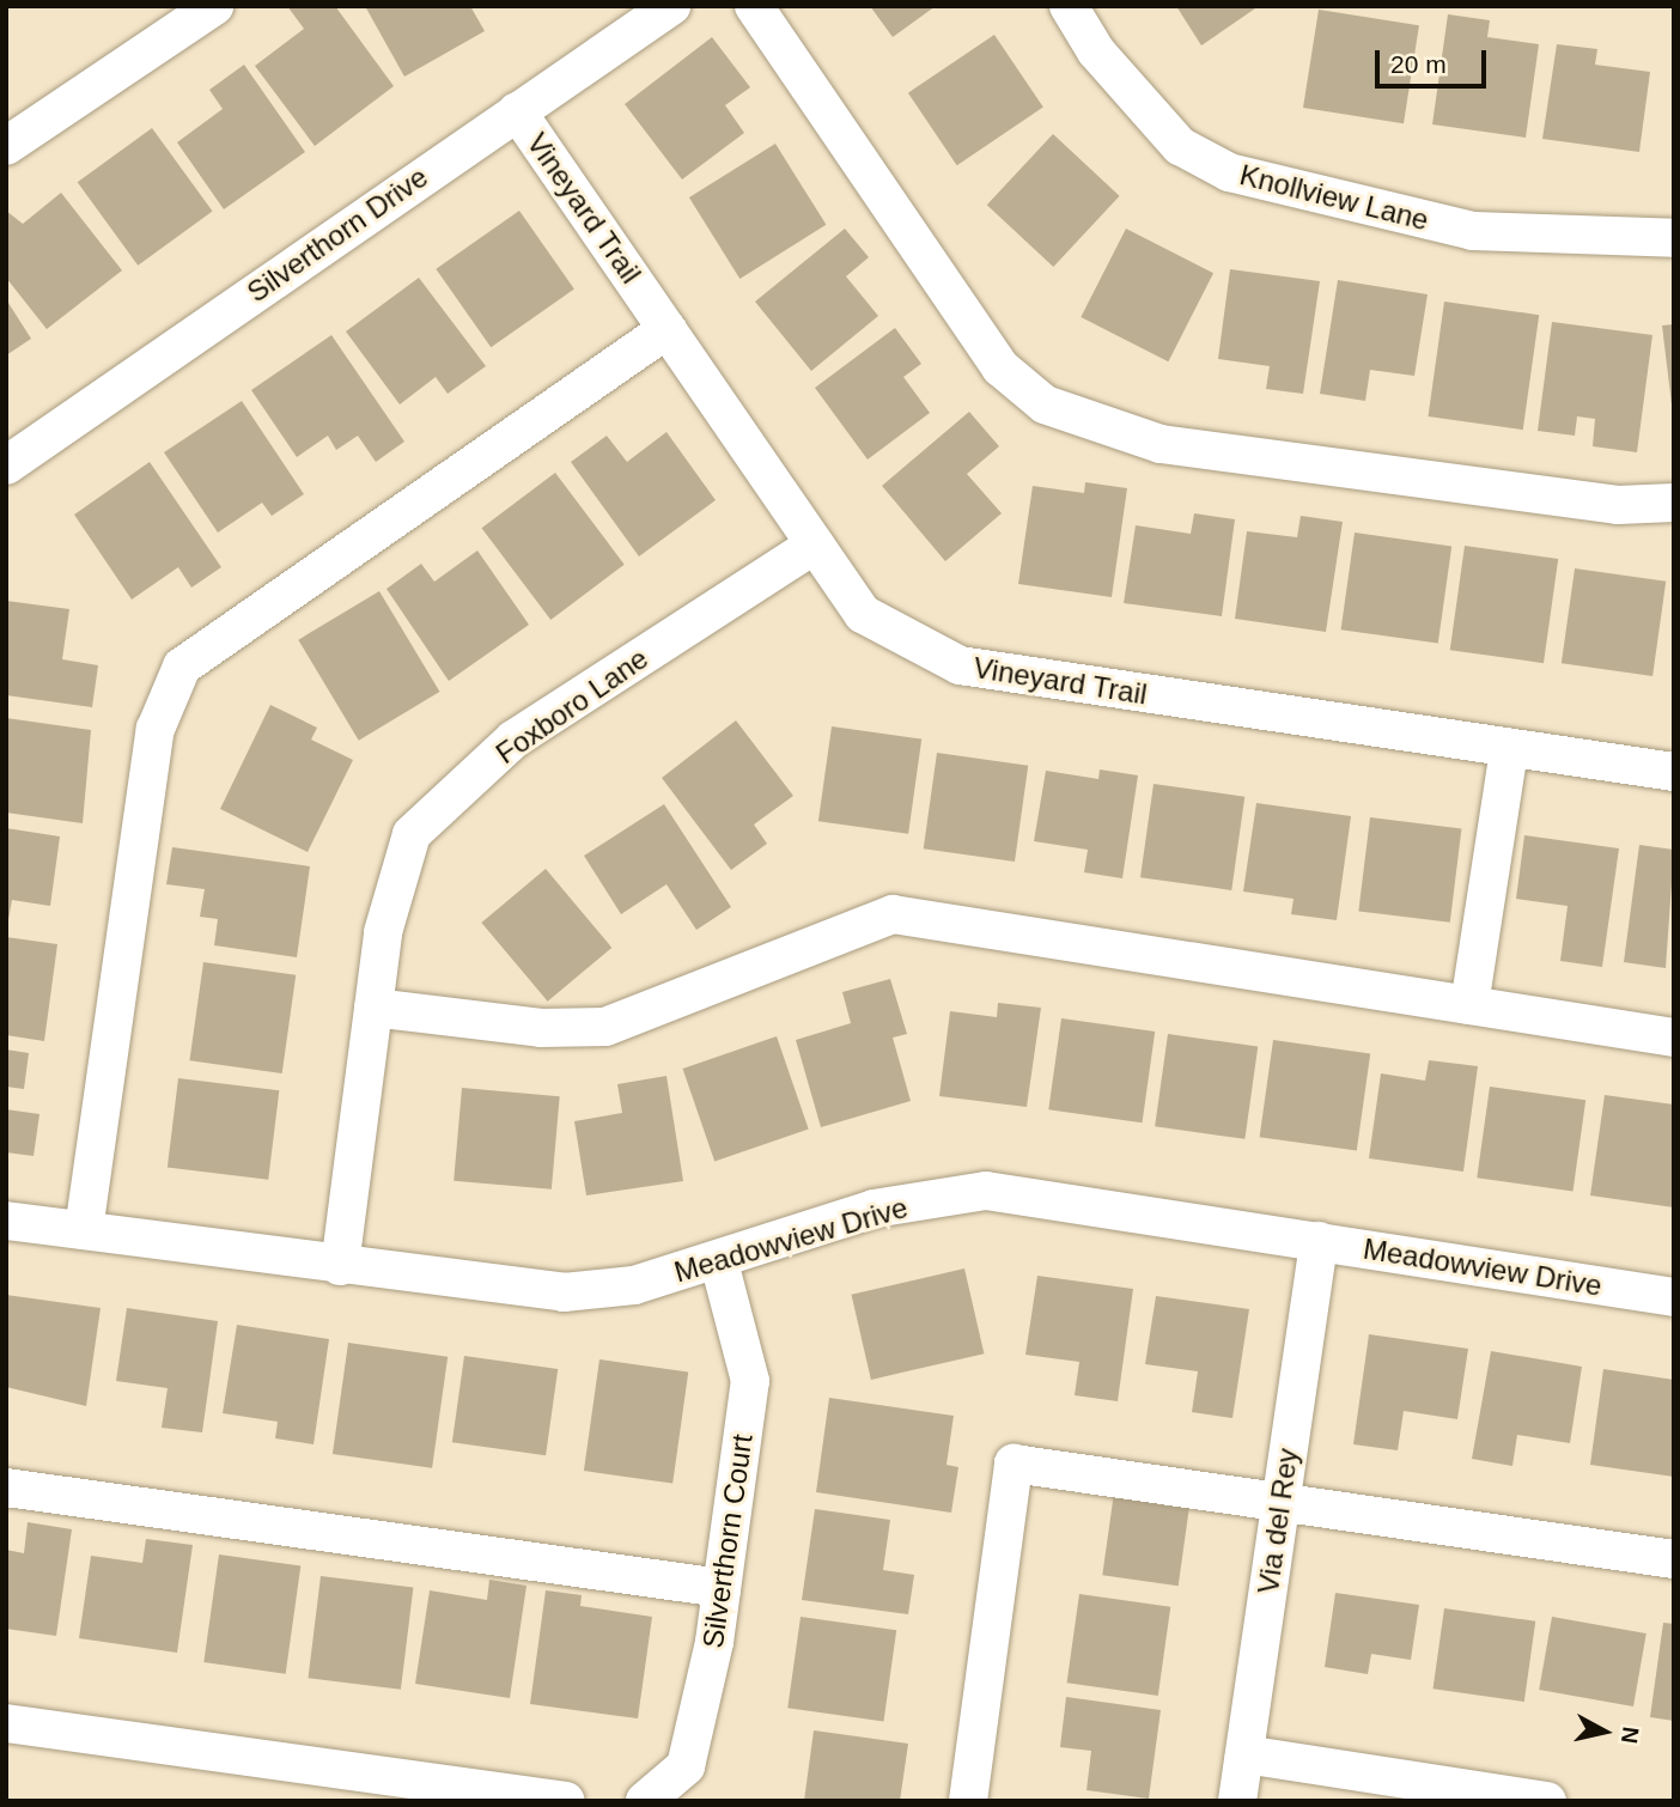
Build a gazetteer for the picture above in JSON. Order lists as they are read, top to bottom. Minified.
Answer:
{"streets":{"street":["Knollview Lane","Vineyard Trail","Silverthorn Drive","Foxboro Lane","Meadowview Drive","Via del Rey","Silverthorn Court"]},"crossings":[["Vineyard Trail","Silverthorn Drive"],["Vineyard Trail","Foxboro Lane"],["Foxboro Lane","Meadowview Drive"],["Meadowview Drive","Via del Rey"],["Meadowview Drive","Silverthorn Court"]],"scale_bar":"20 m","north":"right"}
